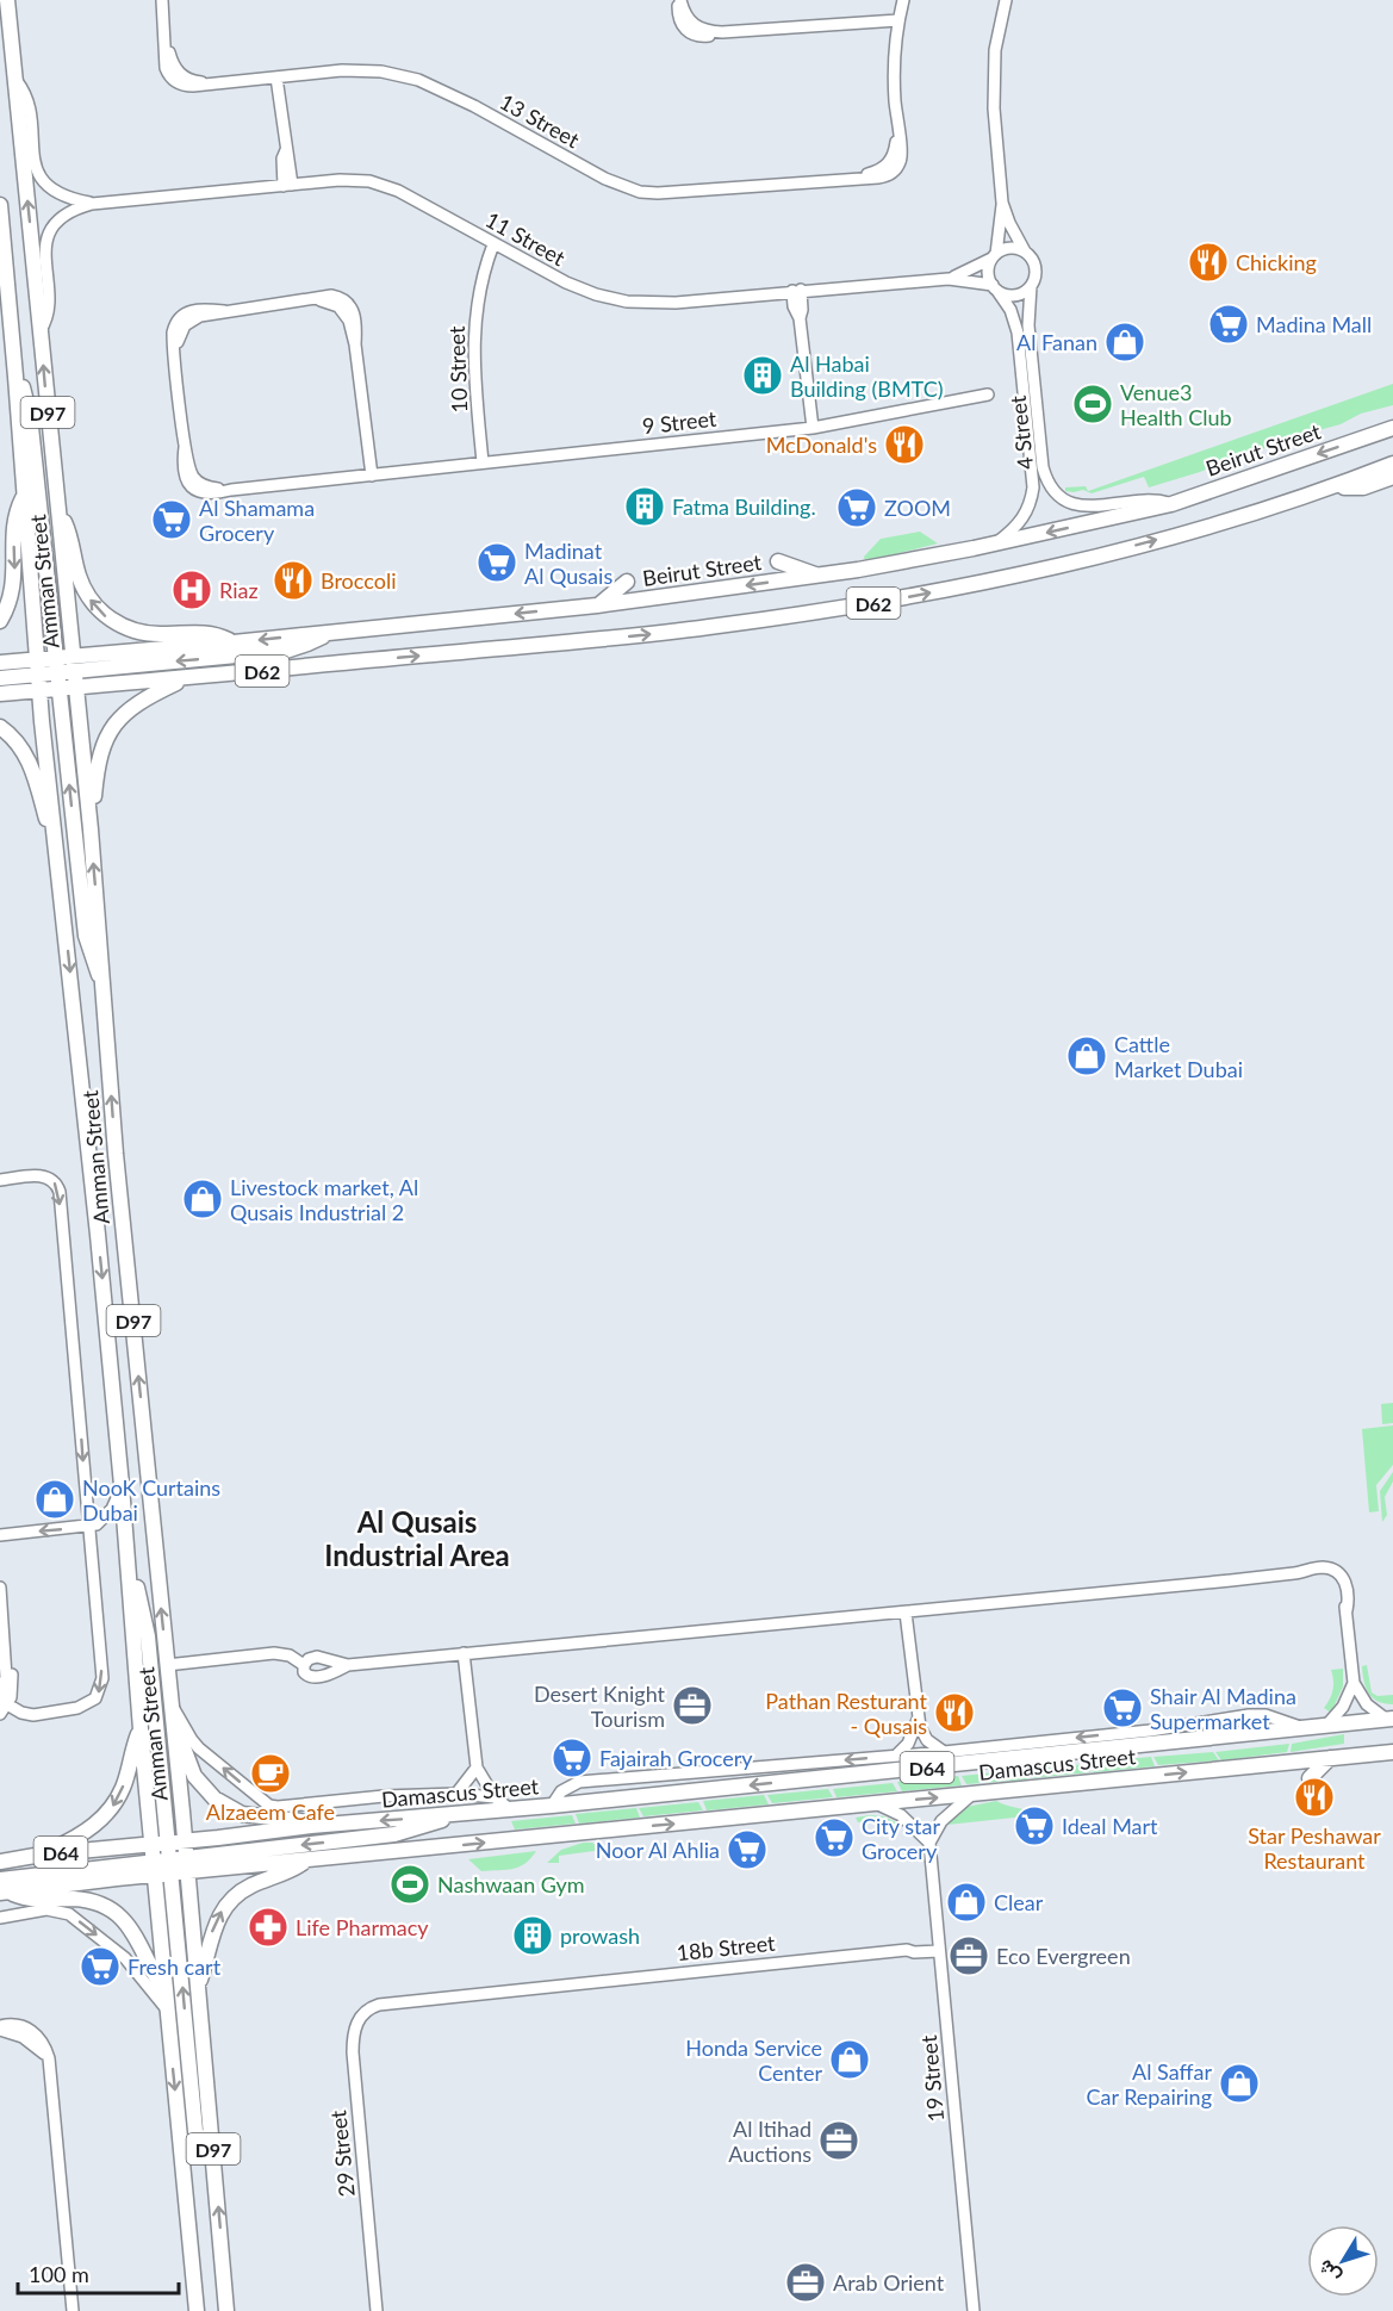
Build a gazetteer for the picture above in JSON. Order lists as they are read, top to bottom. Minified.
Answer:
{"streets":{"main road":["D97","Beirut Street","Amman Street","D62","Damascus Street","D64"],"street":["13 Street","11 Street","10 Street","9 Street","4 Street","18b Street","19 Street","29 Street"]},"crossings":[["11 Street","10 Street"],["11 Street","4 Street"],["11 Street","Amman Street"],["10 Street","9 Street"],["4 Street","Beirut Street"],["Beirut Street","Amman Street"],["Amman Street","D62"],["Amman Street","Damascus Street"],["18b Street","19 Street"],["18b Street","29 Street"]],"districts":["Al Qusais Industrial Area"],"places":{"restaurant":["Chicking","McDonald's","Broccoli","Pathan Resturant - Qusais","Star Peshawar Restaurant"],"supermarket":["Madina Mall","ZOOM","Al Shamama Grocery","Madinat Al Qusais","Shair Al Madina Supermarket","Fajairah Grocery","Ideal Mart","City star Grocery","Noor Al Ahlia","Fresh cart"],"shop":["Al Fanan","Cattle Market Dubai","Livestock market, Al Qusais Industrial 2","NooK Curtains Dubai","Clear","Honda Service Center","Al Saffar Car Repairing"],"building":["Al Habai Building (BMTC)","Fatma Building.","prowash"],"sports":["Venue3 Health Club","Nashwaan Gym"],"hospital":["Riaz"],"office":["Desert Knight Tourism","Eco Evergreen","Al Itihad Auctions","Arab Orient"],"cafe":["Alzaeem Cafe"],"pharmacy":["Life Pharmacy"]},"scale_bar":"100 m","north":"bottom left"}
